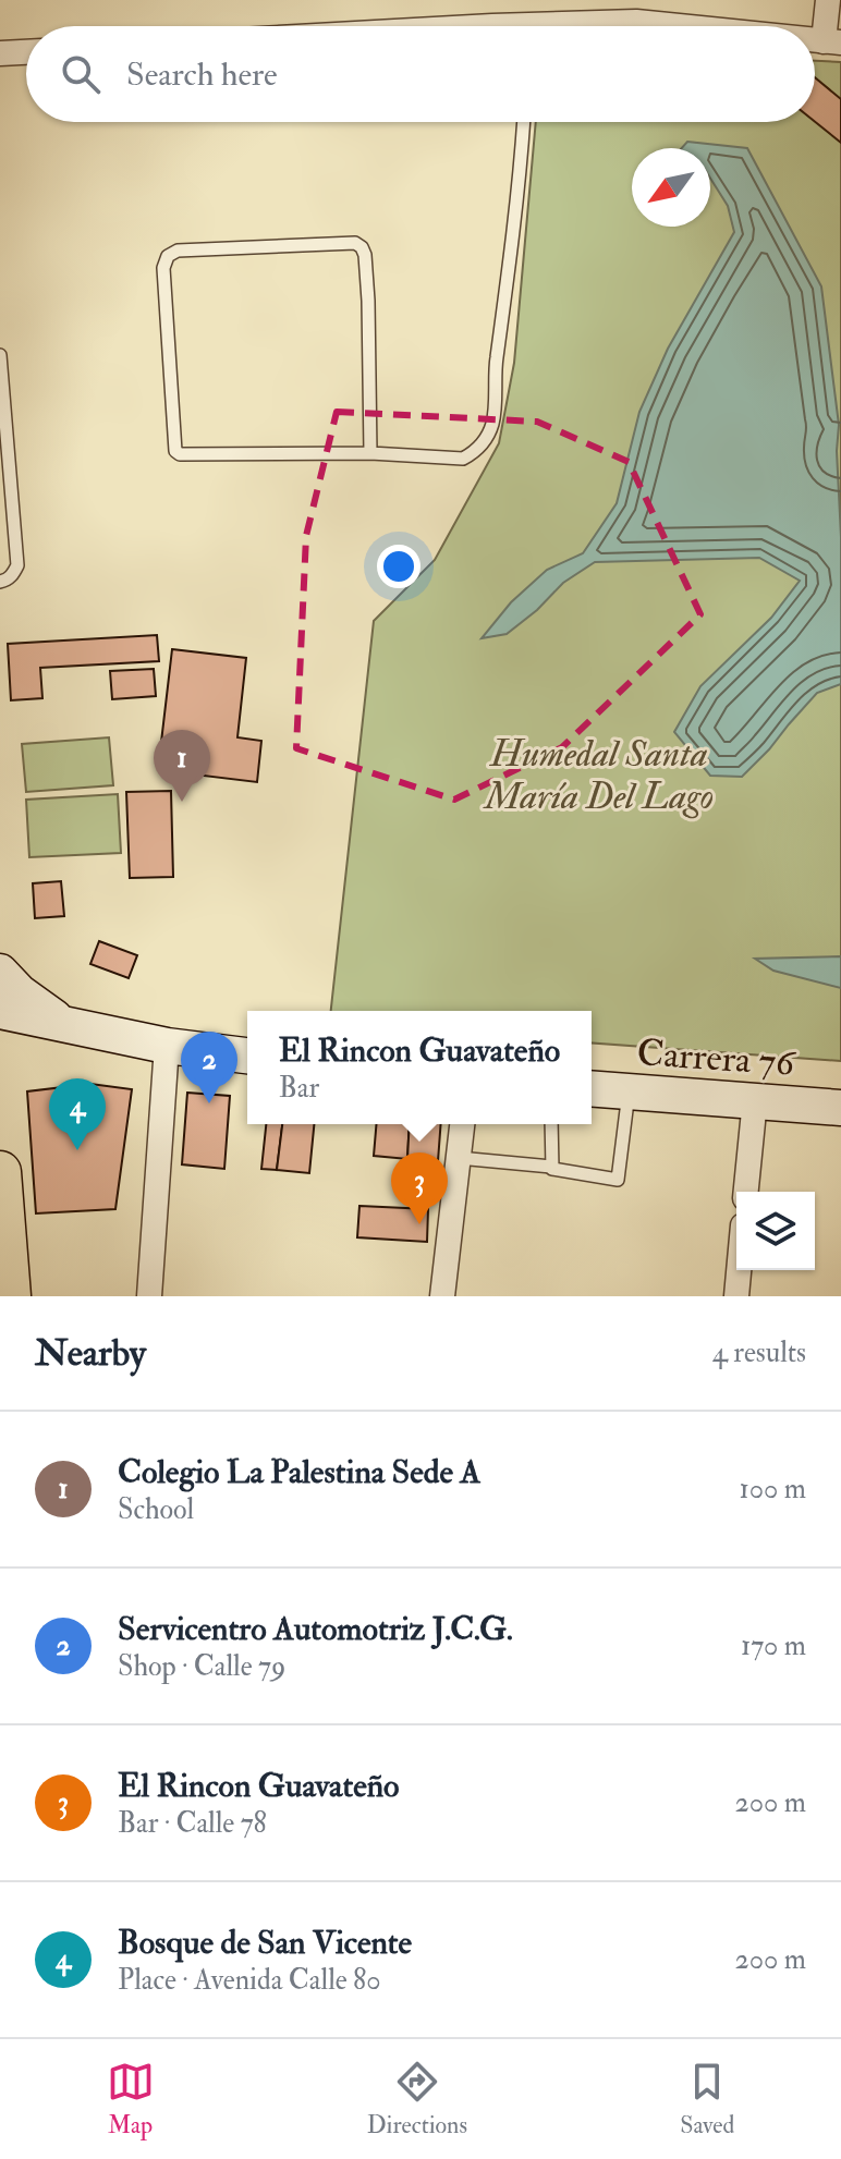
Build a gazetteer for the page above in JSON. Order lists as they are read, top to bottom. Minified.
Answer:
{"streets":{"main road":["Carrera 76"]},"parks":["Humedal Santa María Del Lago"],"north":"bottom left","page":{"search":"Search here","pins":["1","2","4","3"],"popup":["El Rincon Guavateño","Bar"],"heading":["Nearby","4 results"],"list":[{"mark":"1","name":"Colegio La Palestina Sede A","note":"School","value":"100 m"},{"mark":"2","name":"Servicentro Automotriz J.C.G.","note":"Shop · Calle 79","value":"170 m"},{"mark":"3","name":"El Rincon Guavateño","note":"Bar · Calle 78","value":"200 m"},{"mark":"4","name":"Bosque de San Vicente","note":"Place · Avenida Calle 80","value":"200 m"}],"nav":["Map","Directions","Saved"]}}
